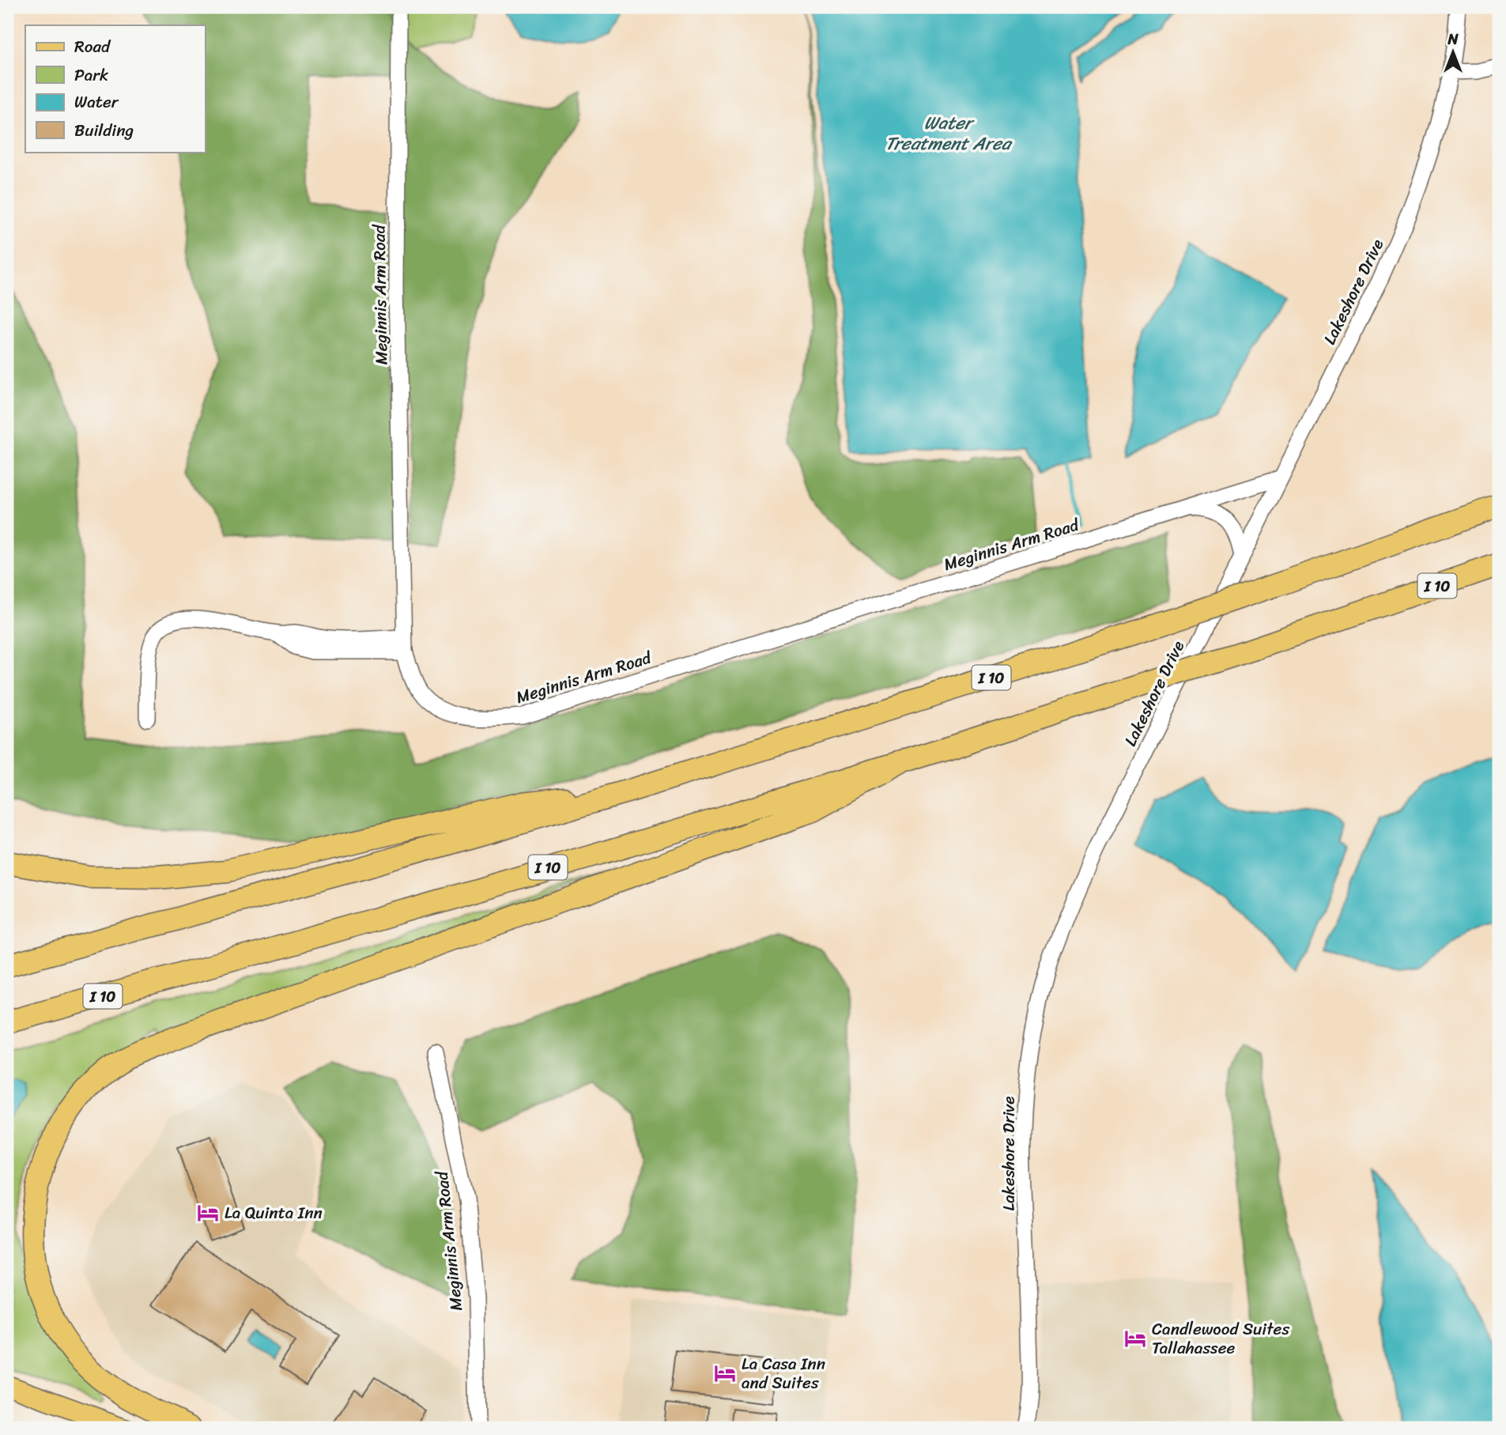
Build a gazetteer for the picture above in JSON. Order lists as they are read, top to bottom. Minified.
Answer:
{"streets":{"highway":["I 10"],"street":["Lakeshore Drive","Meginnis Arm Road"]},"crossings":[["Lakeshore Drive","Meginnis Arm Road"]],"water":["Water Treatment Area"],"places":{"hotel":["La Quinta Inn","Candlewood Suites Tallahassee","La Casa Inn and Suites"]},"legend":["Road","Park","Water","Building"],"north":"top"}
